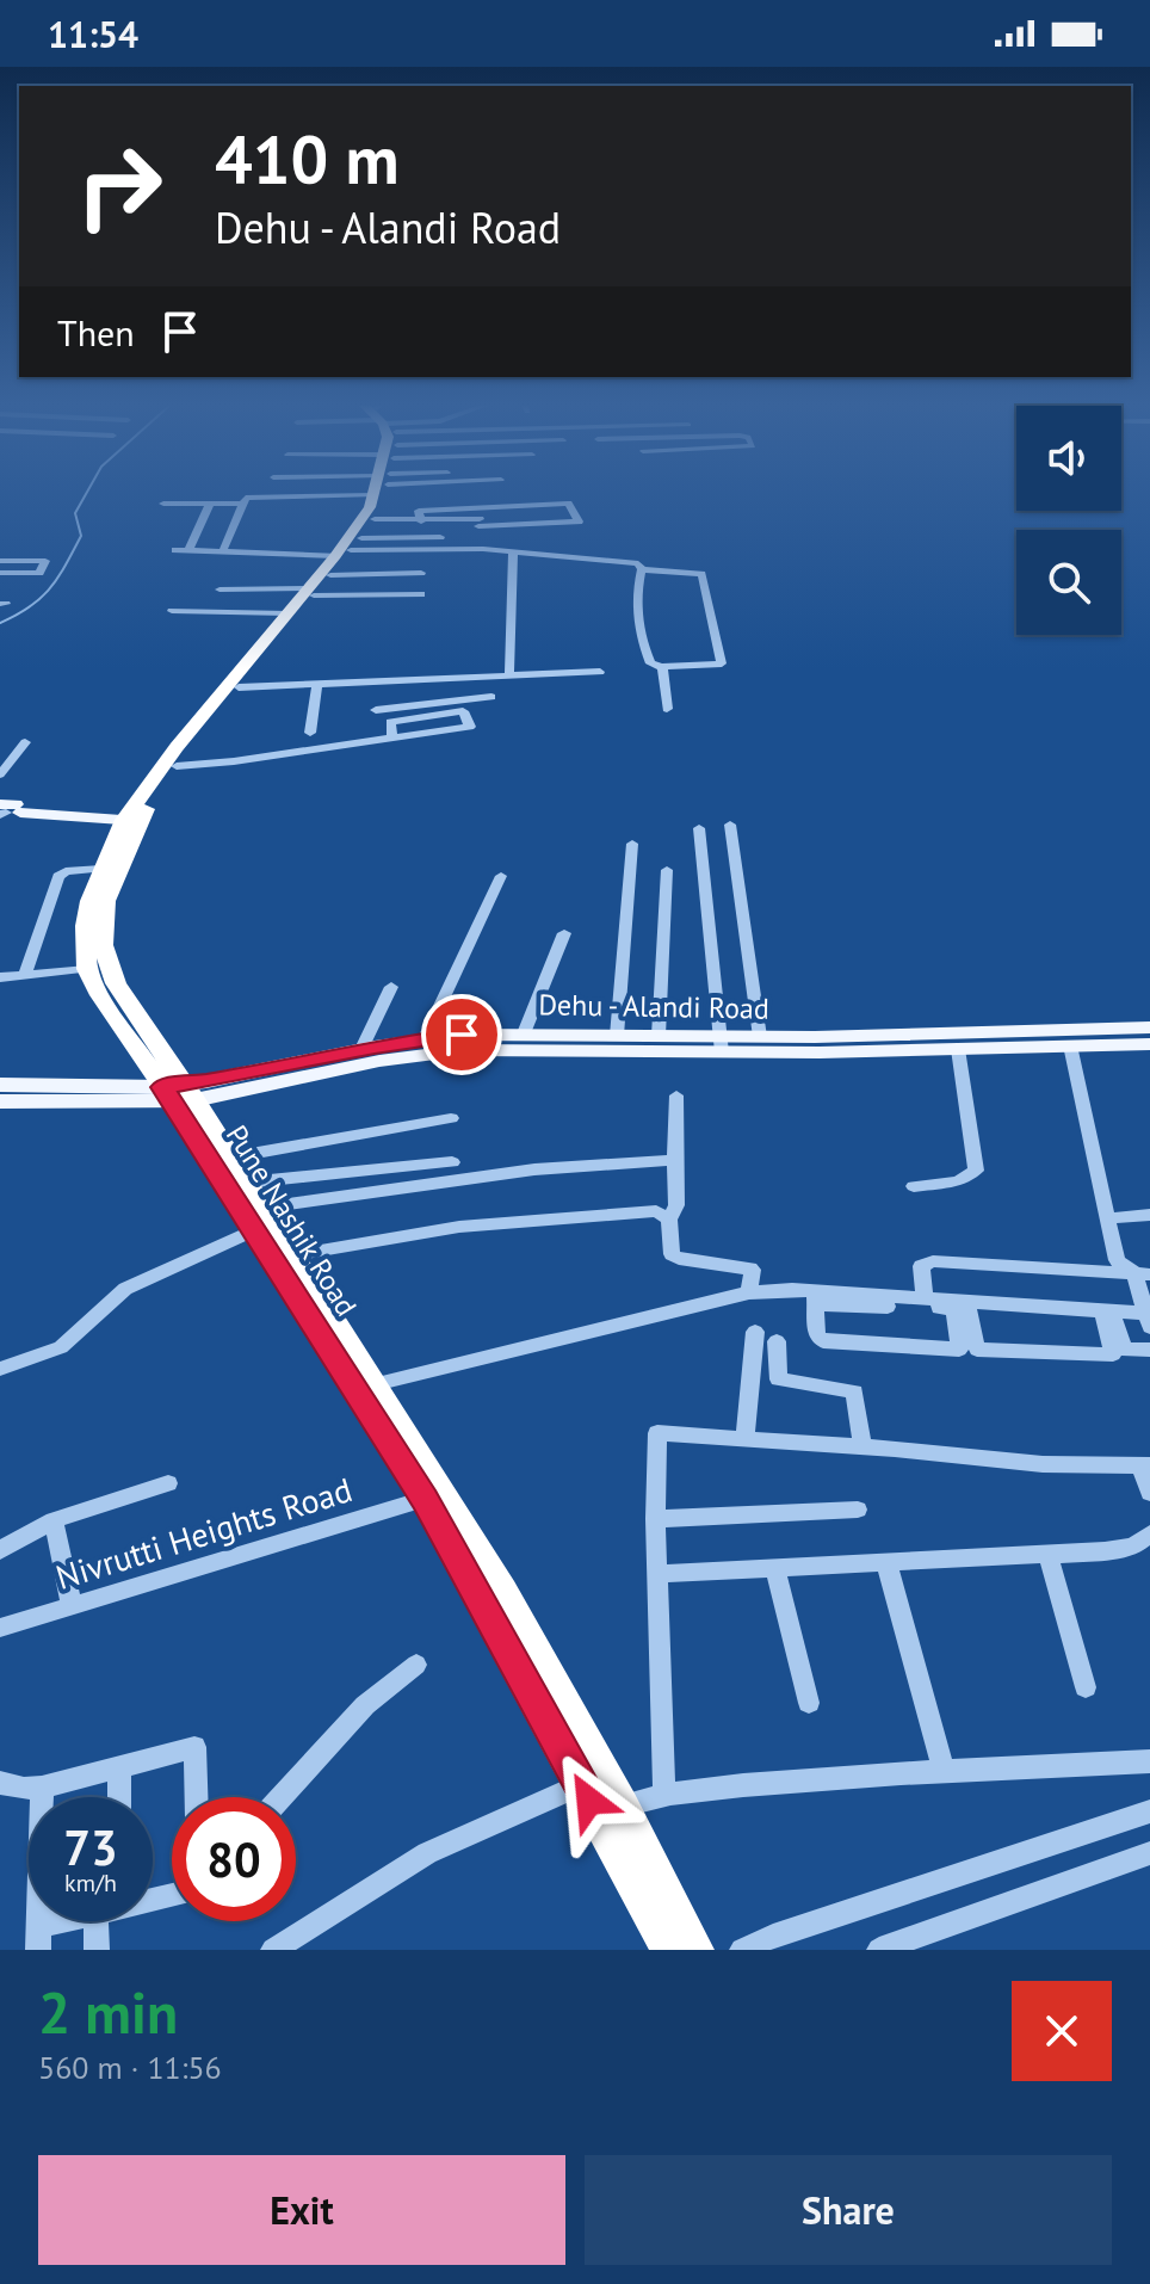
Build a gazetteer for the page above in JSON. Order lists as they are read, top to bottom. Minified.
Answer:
{"streets":{"highway":["Pune Nashik Road"],"main road":["Dehu - Alandi Road"],"street":["Nivrutti Heights Road"]},"crossings":[["Dehu - Alandi Road","Pune Nashik Road"],["Pune Nashik Road","Nivrutti Heights Road"]],"page":{"status":"11:54","turn":["410 m","Dehu - Alandi Road"],"then":"Then","speed":"73 km/h","limit":"80","heading":["2 min","560 m · 11:56"],"buttons":["Exit","Share"]}}
